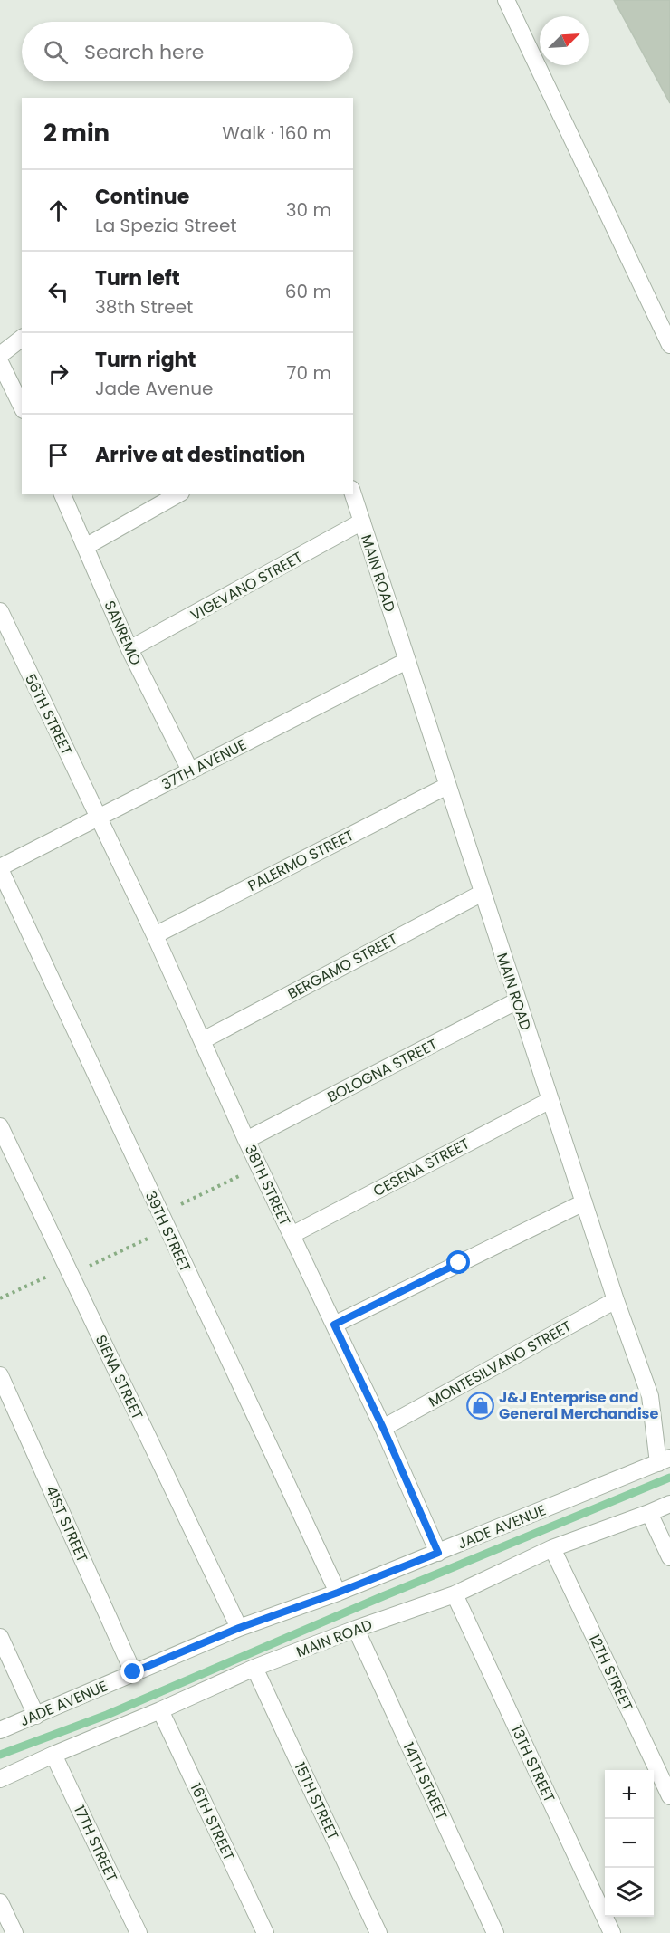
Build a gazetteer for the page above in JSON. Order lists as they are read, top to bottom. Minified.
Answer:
{"streets":{"street":["MAIN ROAD","VIGEVANO STREET","SANREMO","56TH STREET","37TH AVENUE","PALERMO STREET","BERGAMO STREET","BOLOGNA STREET","CESENA STREET","38TH STREET","39TH STREET","MONTESILVANO STREET","SIENA STREET","41ST STREET","JADE AVENUE","12TH STREET","13TH STREET","14TH STREET","15TH STREET","16TH STREET","17TH STREET"]},"crossings":[["MAIN ROAD","VIGEVANO STREET"],["MAIN ROAD","37TH AVENUE"],["MAIN ROAD","PALERMO STREET"],["MAIN ROAD","BERGAMO STREET"],["MAIN ROAD","BOLOGNA STREET"],["MAIN ROAD","CESENA STREET"],["MAIN ROAD","MONTESILVANO STREET"],["MAIN ROAD","JADE AVENUE"],["MAIN ROAD","12TH STREET"],["MAIN ROAD","13TH STREET"],["MAIN ROAD","14TH STREET"],["MAIN ROAD","15TH STREET"],["MAIN ROAD","16TH STREET"],["MAIN ROAD","17TH STREET"],["VIGEVANO STREET","SANREMO"],["SANREMO","37TH AVENUE"],["56TH STREET","37TH AVENUE"],["56TH STREET","38TH STREET"],["37TH AVENUE","38TH STREET"],["37TH AVENUE","39TH STREET"],["PALERMO STREET","38TH STREET"],["BERGAMO STREET","38TH STREET"],["BOLOGNA STREET","38TH STREET"],["CESENA STREET","38TH STREET"],["38TH STREET","MONTESILVANO STREET"],["38TH STREET","JADE AVENUE"],["39TH STREET","JADE AVENUE"],["SIENA STREET","JADE AVENUE"],["41ST STREET","JADE AVENUE"]],"places":{"shop":["J&J Enterprise and General Merchandise"]},"north":"top right","page":{"search":"Search here","heading":["2 min","Walk · 160 m"],"list":[["Continue","La Spezia Street","30 m"],["Turn left","38th Street","60 m"],["Turn right","Jade Avenue","70 m"],"Arrive at destination"],"map_buttons":["+","−"]}}
